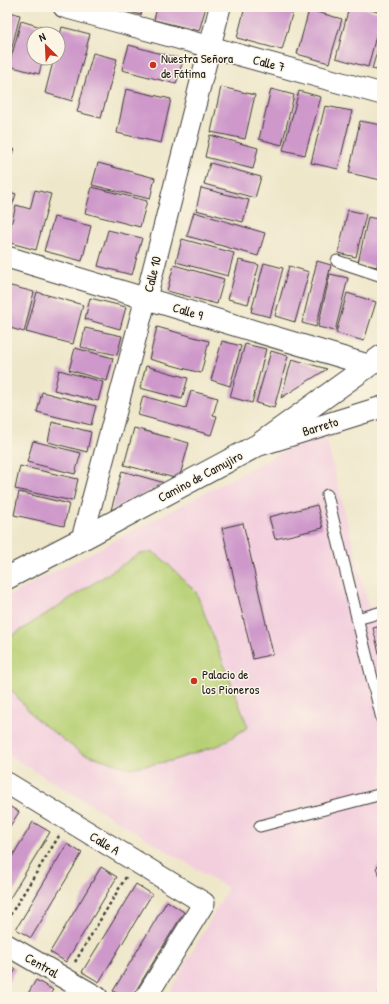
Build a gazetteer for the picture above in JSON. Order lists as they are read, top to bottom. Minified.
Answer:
{"streets":{"street":["Calle 7","Calle 10","Calle 9","Barreto","Camino de Camujiro","Calle A","Central"]},"crossings":[["Calle 7","Calle 10"],["Calle 10","Calle 9"],["Calle 10","Camino de Camujiro"],["Calle 9","Camino de Camujiro"],["Barreto","Camino de Camujiro"]],"places":["Nuestra Señora de Fátima","Palacio de los Pioneros"],"north":"top left"}
